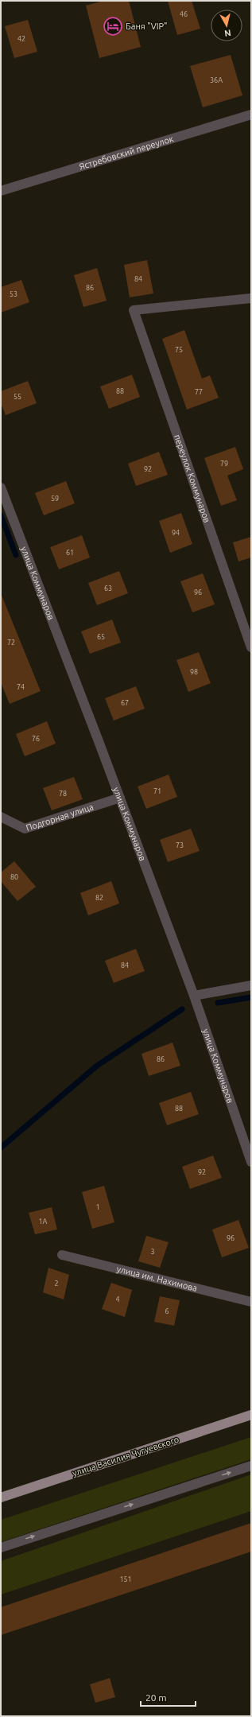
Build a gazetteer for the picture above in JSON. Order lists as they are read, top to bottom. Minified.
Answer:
{"streets":{"main road":["улица Василия Чугуевского"],"street":["Ястребовский переулок","переулок Коммунаров","улица Коммунаров","Подгорная улица","улица им. Нахимова"]},"crossings":[["улица Коммунаров","Подгорная улица"]],"places":{"hotel":["Баня \"VIP\""]},"house_numbers":["46","42","36А","84","86","53","75","88","77","55","79","92","59","94","61","63","96","65","72","98","74","67","76","71","78","73","80","82","84","86","88","92","1","1А","96","3","2","4","6","151"],"scale_bar":"20 m","north":"bottom"}
